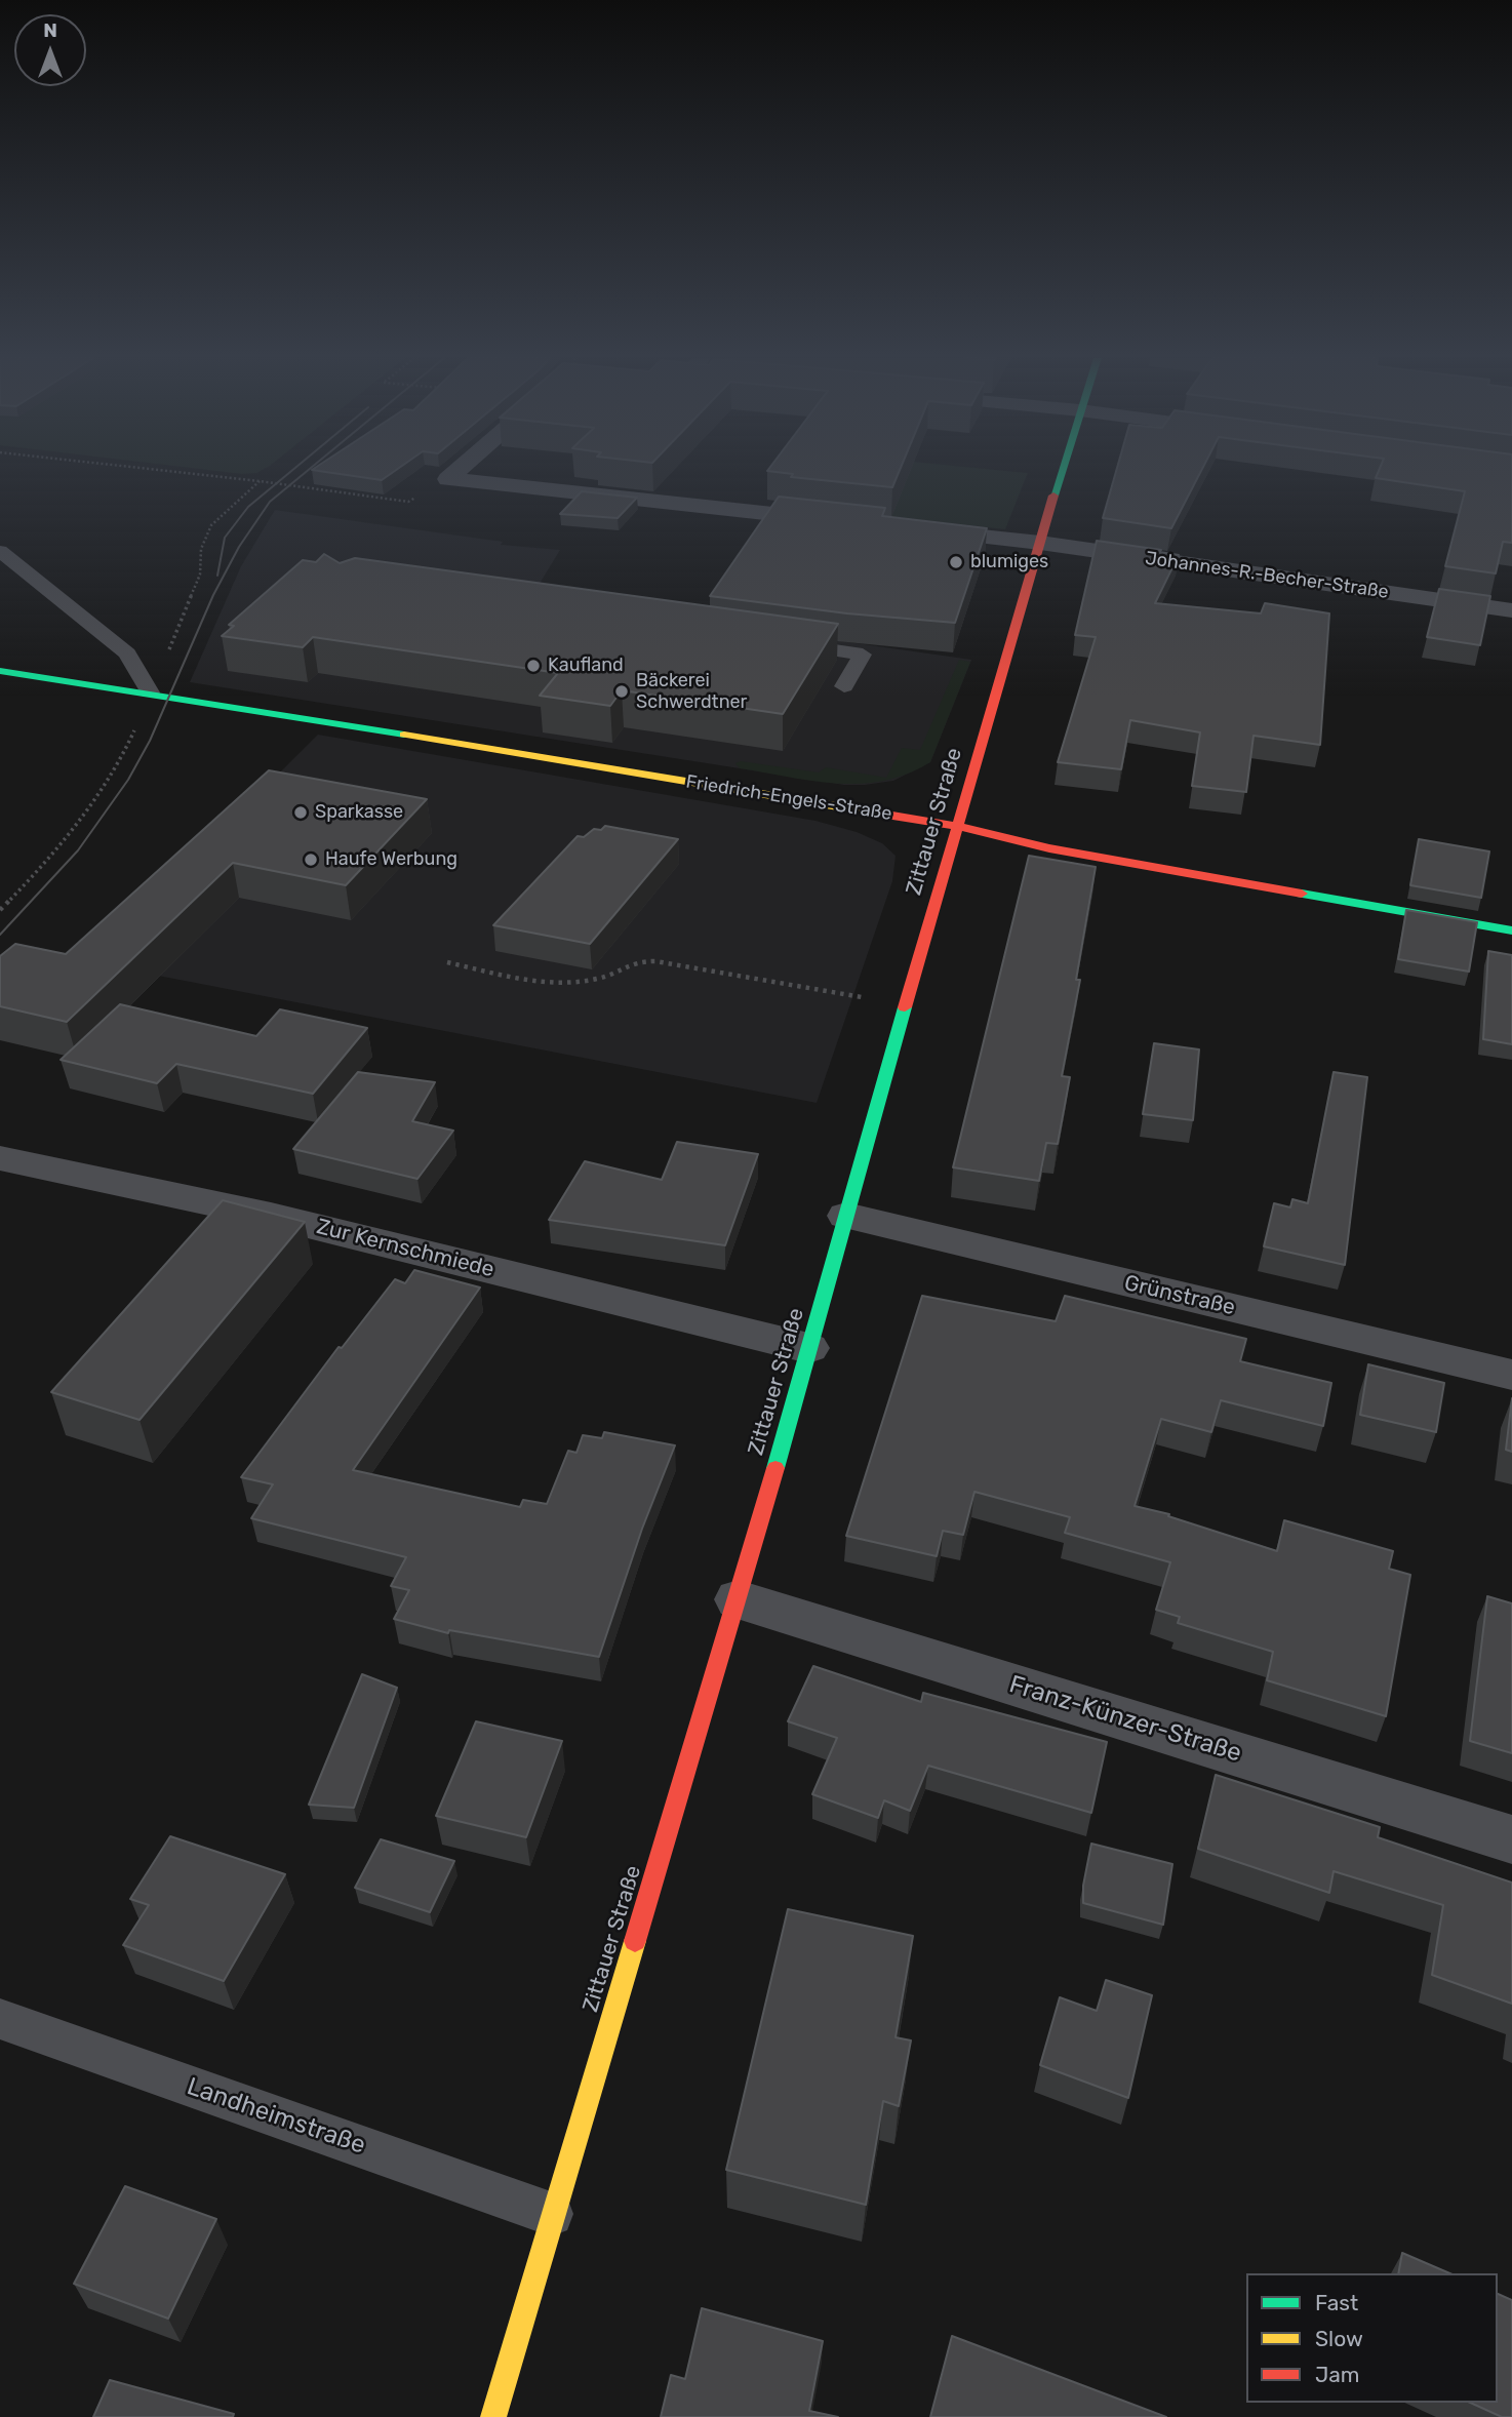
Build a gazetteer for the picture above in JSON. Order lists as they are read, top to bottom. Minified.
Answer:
{"streets":{"main road":["Friedrich-Engels-Straße","Zittauer Straße"],"street":["Johannes-R.-Becher-Straße","Zur Kernschmiede","Grünstraße","Franz-Künzer-Straße"],"lane":["Landheimstraße"]},"crossings":[["Johannes-R.-Becher-Straße","Zittauer Straße"],["Friedrich-Engels-Straße","Zittauer Straße"],["Zittauer Straße","Zur Kernschmiede"],["Zittauer Straße","Grünstraße"],["Zittauer Straße","Franz-Künzer-Straße"],["Zittauer Straße","Landheimstraße"]],"places":["blumiges","Kaufland","Bäckerei Schwerdtner","Sparkasse","Haufe Werbung"],"legend":["Fast","Slow","Jam"],"north":"top"}
